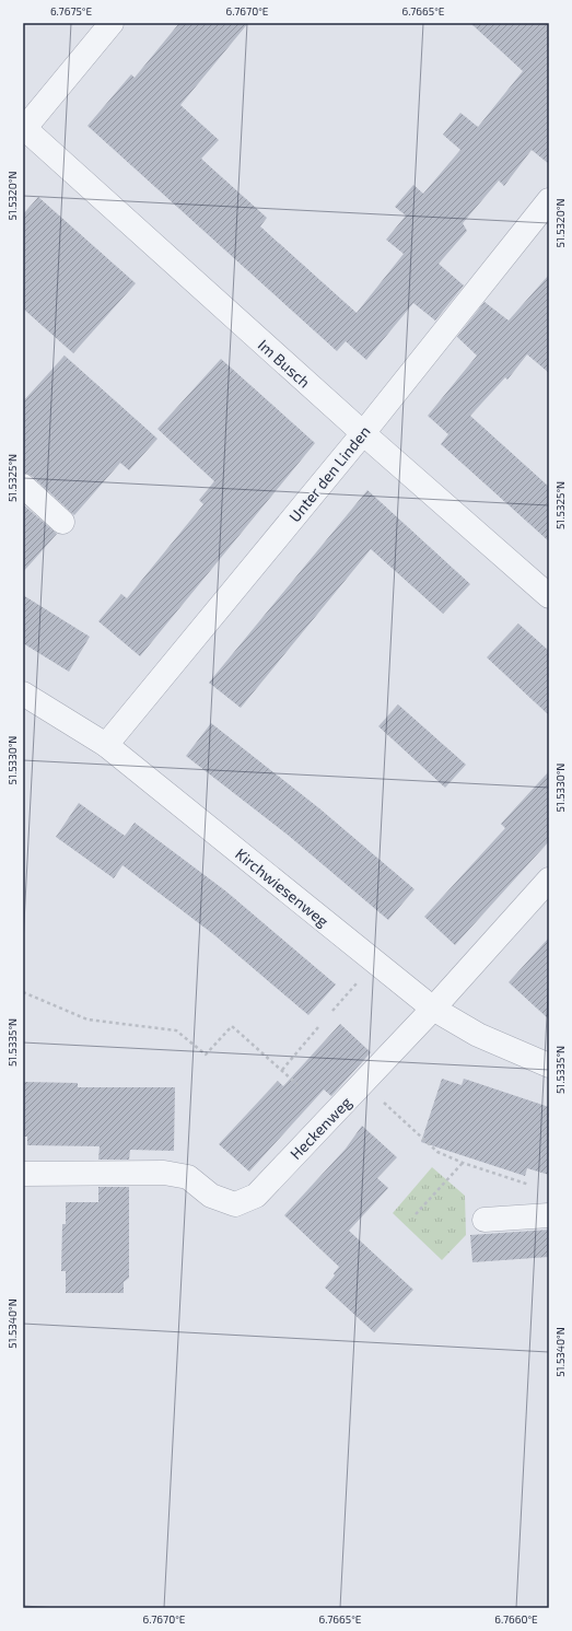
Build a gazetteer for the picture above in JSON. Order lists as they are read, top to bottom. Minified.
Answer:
{"streets":{"street":["Im Busch","Unter den Linden","Kirchwiesenweg","Heckenweg"]},"crossings":[["Im Busch","Unter den Linden"],["Unter den Linden","Kirchwiesenweg"],["Kirchwiesenweg","Heckenweg"]],"coordinates":["6.7675°E","6.7670°E","6.7665°E","51.5320°N","51.5325°N","51.5330°N","51.5335°N","51.5340°N","6.7660°E"]}
